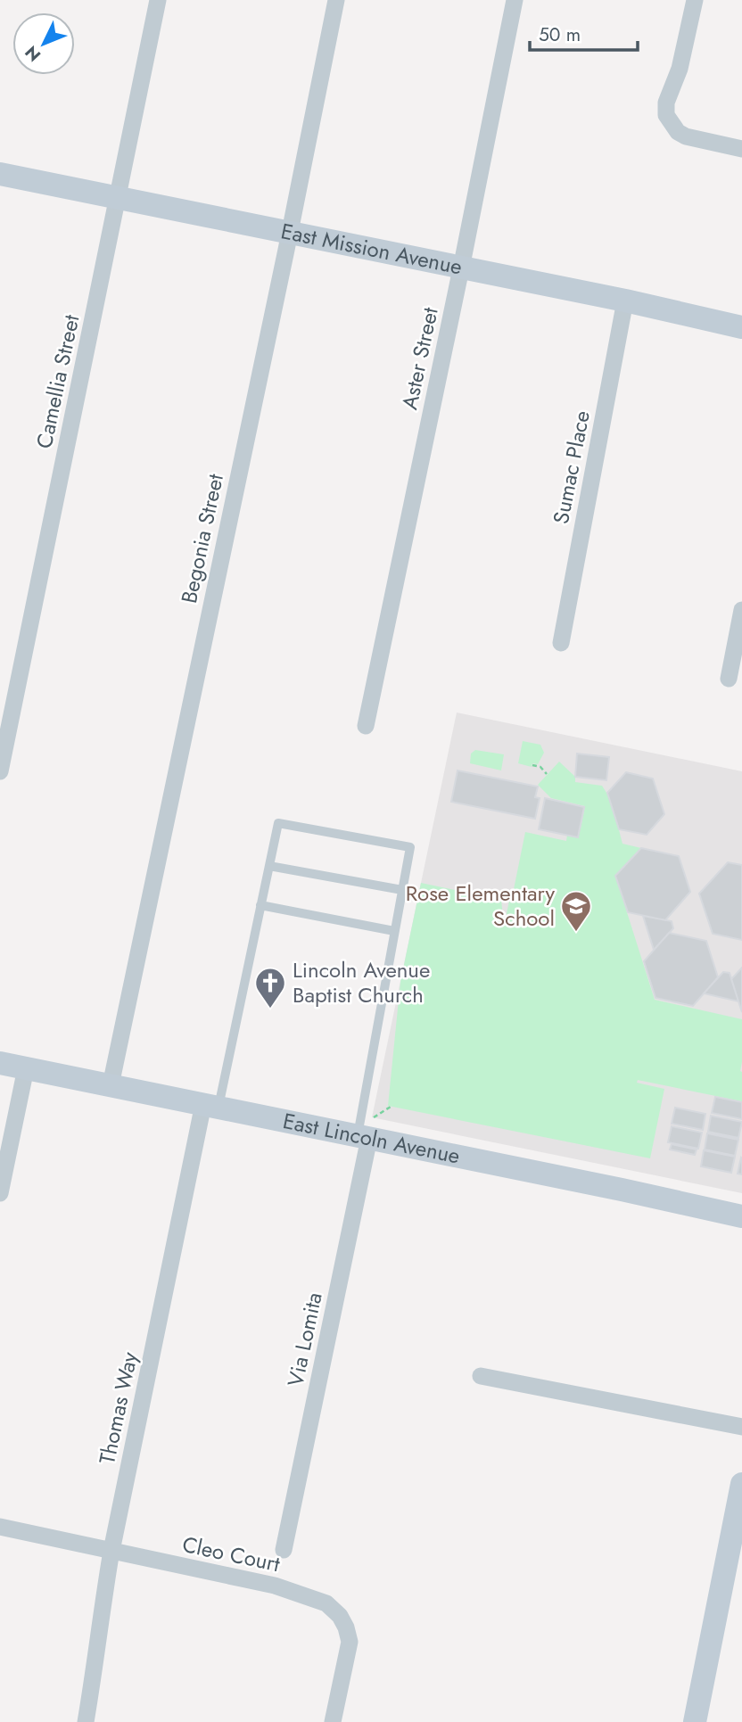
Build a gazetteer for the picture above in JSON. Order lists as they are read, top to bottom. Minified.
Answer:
{"streets":{"main road":["East Mission Avenue","East Lincoln Avenue"],"street":["Aster Street","Camellia Street","Sumac Place","Begonia Street","Via Lomita","Thomas Way","Cleo Court"]},"crossings":[["East Mission Avenue","Aster Street"],["East Mission Avenue","Camellia Street"],["East Mission Avenue","Sumac Place"],["East Mission Avenue","Begonia Street"],["Begonia Street","East Lincoln Avenue"],["East Lincoln Avenue","Via Lomita"],["East Lincoln Avenue","Thomas Way"],["Thomas Way","Cleo Court"]],"places":{"school or university":["Rose Elementary School"],"church":["Lincoln Avenue Baptist Church"]},"scale_bar":"50 m","north":"bottom left"}
